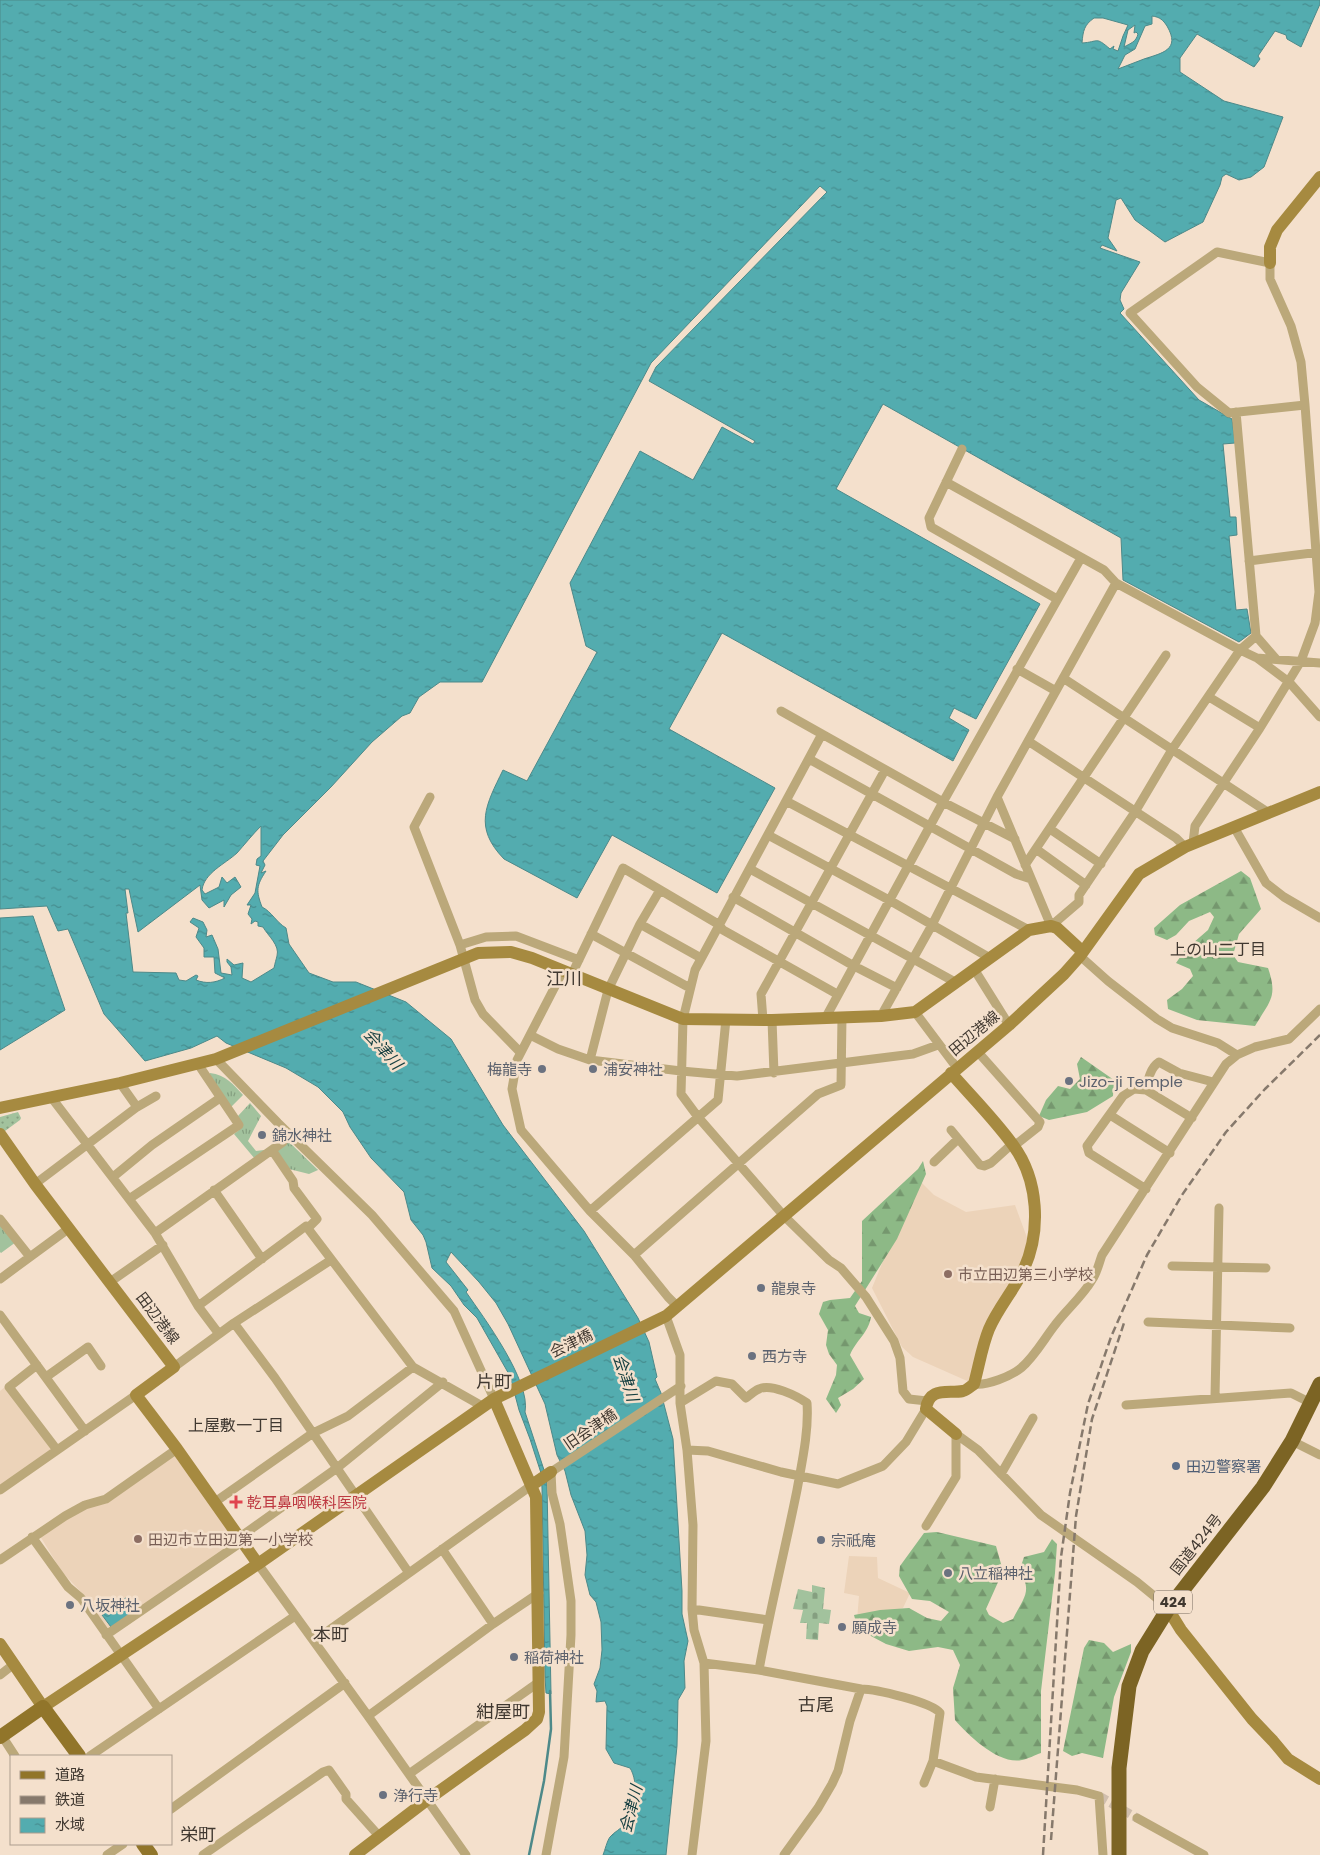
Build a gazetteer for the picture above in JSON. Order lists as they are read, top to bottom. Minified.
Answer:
{"streets":{"highway":["国道424号","424"],"street":["田辺港線","会津橋","旧会津橋"]},"crossings":[["田辺港線","会津橋"]],"districts":["上の山二丁目","江川","片町","上屋敷一丁目","本町","古尾","紺屋町","栄町"],"water":["会津川"],"places":{"other":["梅龍寺","浦安神社","Jizo-ji Temple","錦水神社","市立田辺第三小学校","龍泉寺","西方寺","田辺警察署","田辺市立田辺第一小学校","宗祇庵","八立稲神社","八坂神社","願成寺","稲荷神社","浄行寺"],"health":["乾耳鼻咽喉科医院"]},"legend":["道路","鉄道","水域"]}
